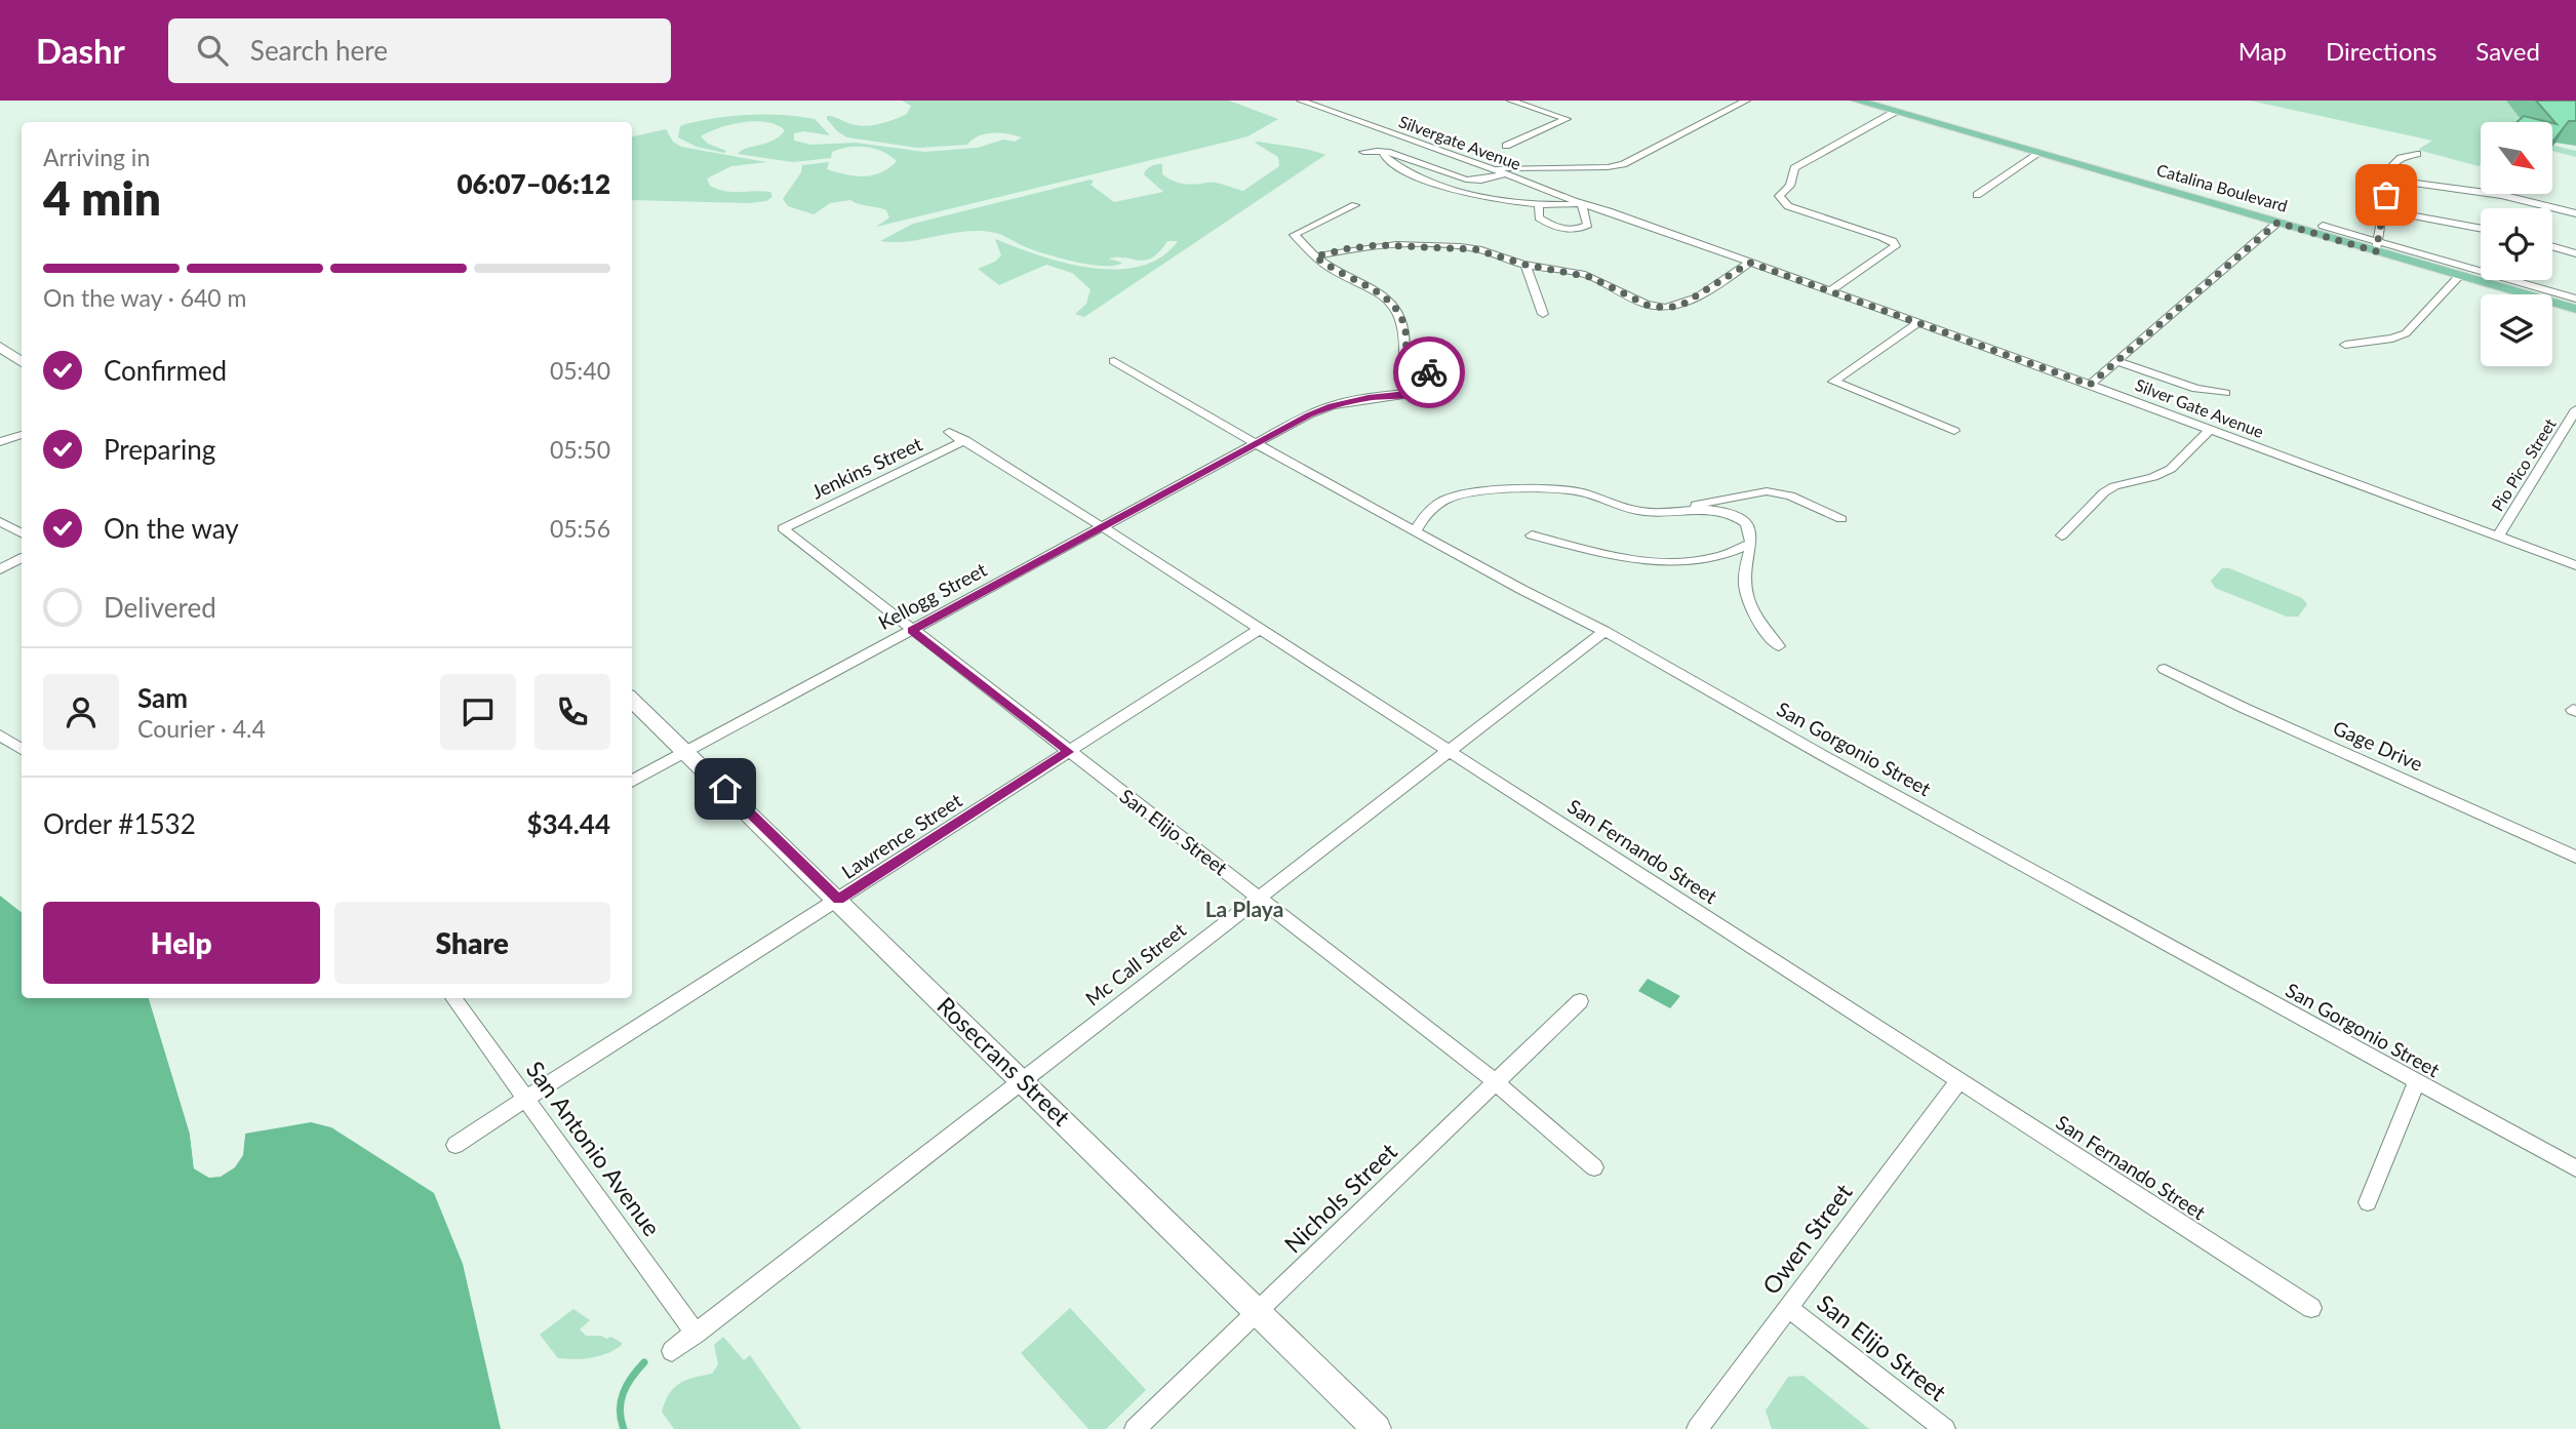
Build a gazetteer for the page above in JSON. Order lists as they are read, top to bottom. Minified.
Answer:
{"streets":{"main road":["Catalina Boulevard"],"street":["Silvergate Avenue","Silver Gate Avenue","Pio Pico Street","Jenkins Street","Kellogg Street","Gage Drive","San Gorgonio Street","San Elijo Street","Lawrence Street","San Fernando Street","Mc Call Street","Rosecrans Street","San Antonio Avenue","Nichols Street","Owen Street"]},"crossings":[["Silvergate Avenue","Silver Gate Avenue"],["Silver Gate Avenue","Pio Pico Street"],["Jenkins Street","San Elijo Street"],["Jenkins Street","San Fernando Street"],["Kellogg Street","San Gorgonio Street"],["Kellogg Street","San Elijo Street"],["Kellogg Street","San Fernando Street"],["Kellogg Street","Rosecrans Street"],["San Gorgonio Street","Mc Call Street"],["San Elijo Street","Lawrence Street"],["San Elijo Street","Mc Call Street"],["San Elijo Street","Nichols Street"],["San Elijo Street","Owen Street"],["Lawrence Street","San Fernando Street"],["Lawrence Street","Rosecrans Street"],["Lawrence Street","San Antonio Avenue"],["San Fernando Street","Mc Call Street"],["San Fernando Street","Owen Street"],["Mc Call Street","Rosecrans Street"],["Mc Call Street","San Antonio Avenue"],["Rosecrans Street","Nichols Street"]],"districts":["La Playa"],"north":"bottom right","page":{"header":"Dashr","search":"Search here","nav":["Map","Directions","Saved"],"heading":["4 min","Arriving in","06:07–06:12"],"panel":["Sam","Courier · 4.4","Order #1532","$34.44"],"bar":"On the way · 640 m","list":[["Confirmed","05:40"],["Preparing","05:50"],["On the way","05:56"],"Delivered"],"buttons":["Help","Share"]}}
